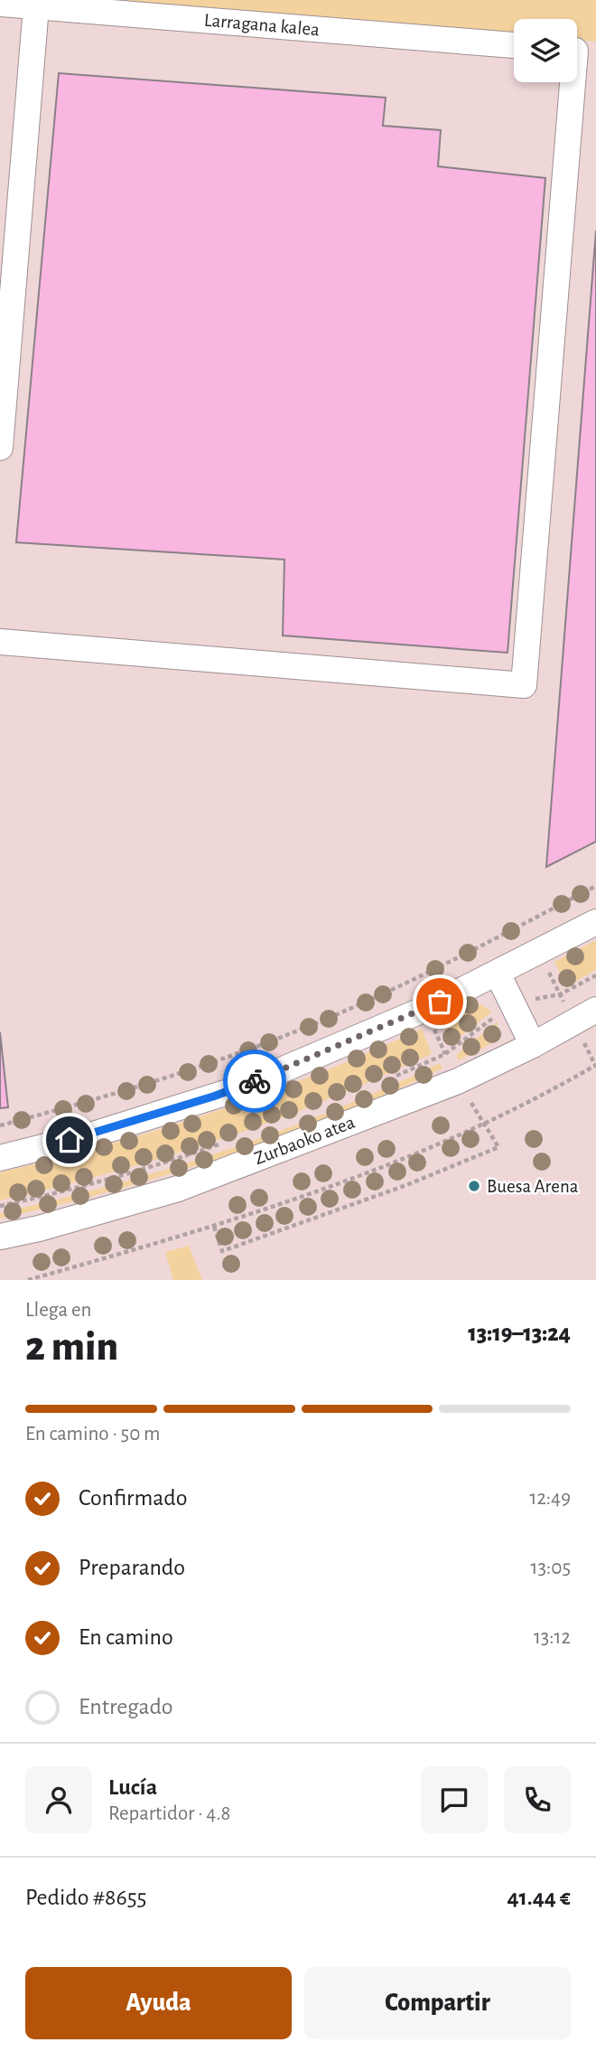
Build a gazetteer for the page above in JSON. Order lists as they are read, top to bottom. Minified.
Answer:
{"streets":{"street":["Larragana kalea","Zurbaoko atea"]},"places":["Buesa Arena"],"page":{"heading":["2 min","Llega en","13:19–13:24"],"panel":["Lucía","Repartidor · 4.8","Pedido #8655","41.44 €"],"bar":"En camino · 50 m","list":[["Confirmado","12:49"],["Preparando","13:05"],["En camino","13:12"],"Entregado"],"buttons":["Ayuda","Compartir"]}}
